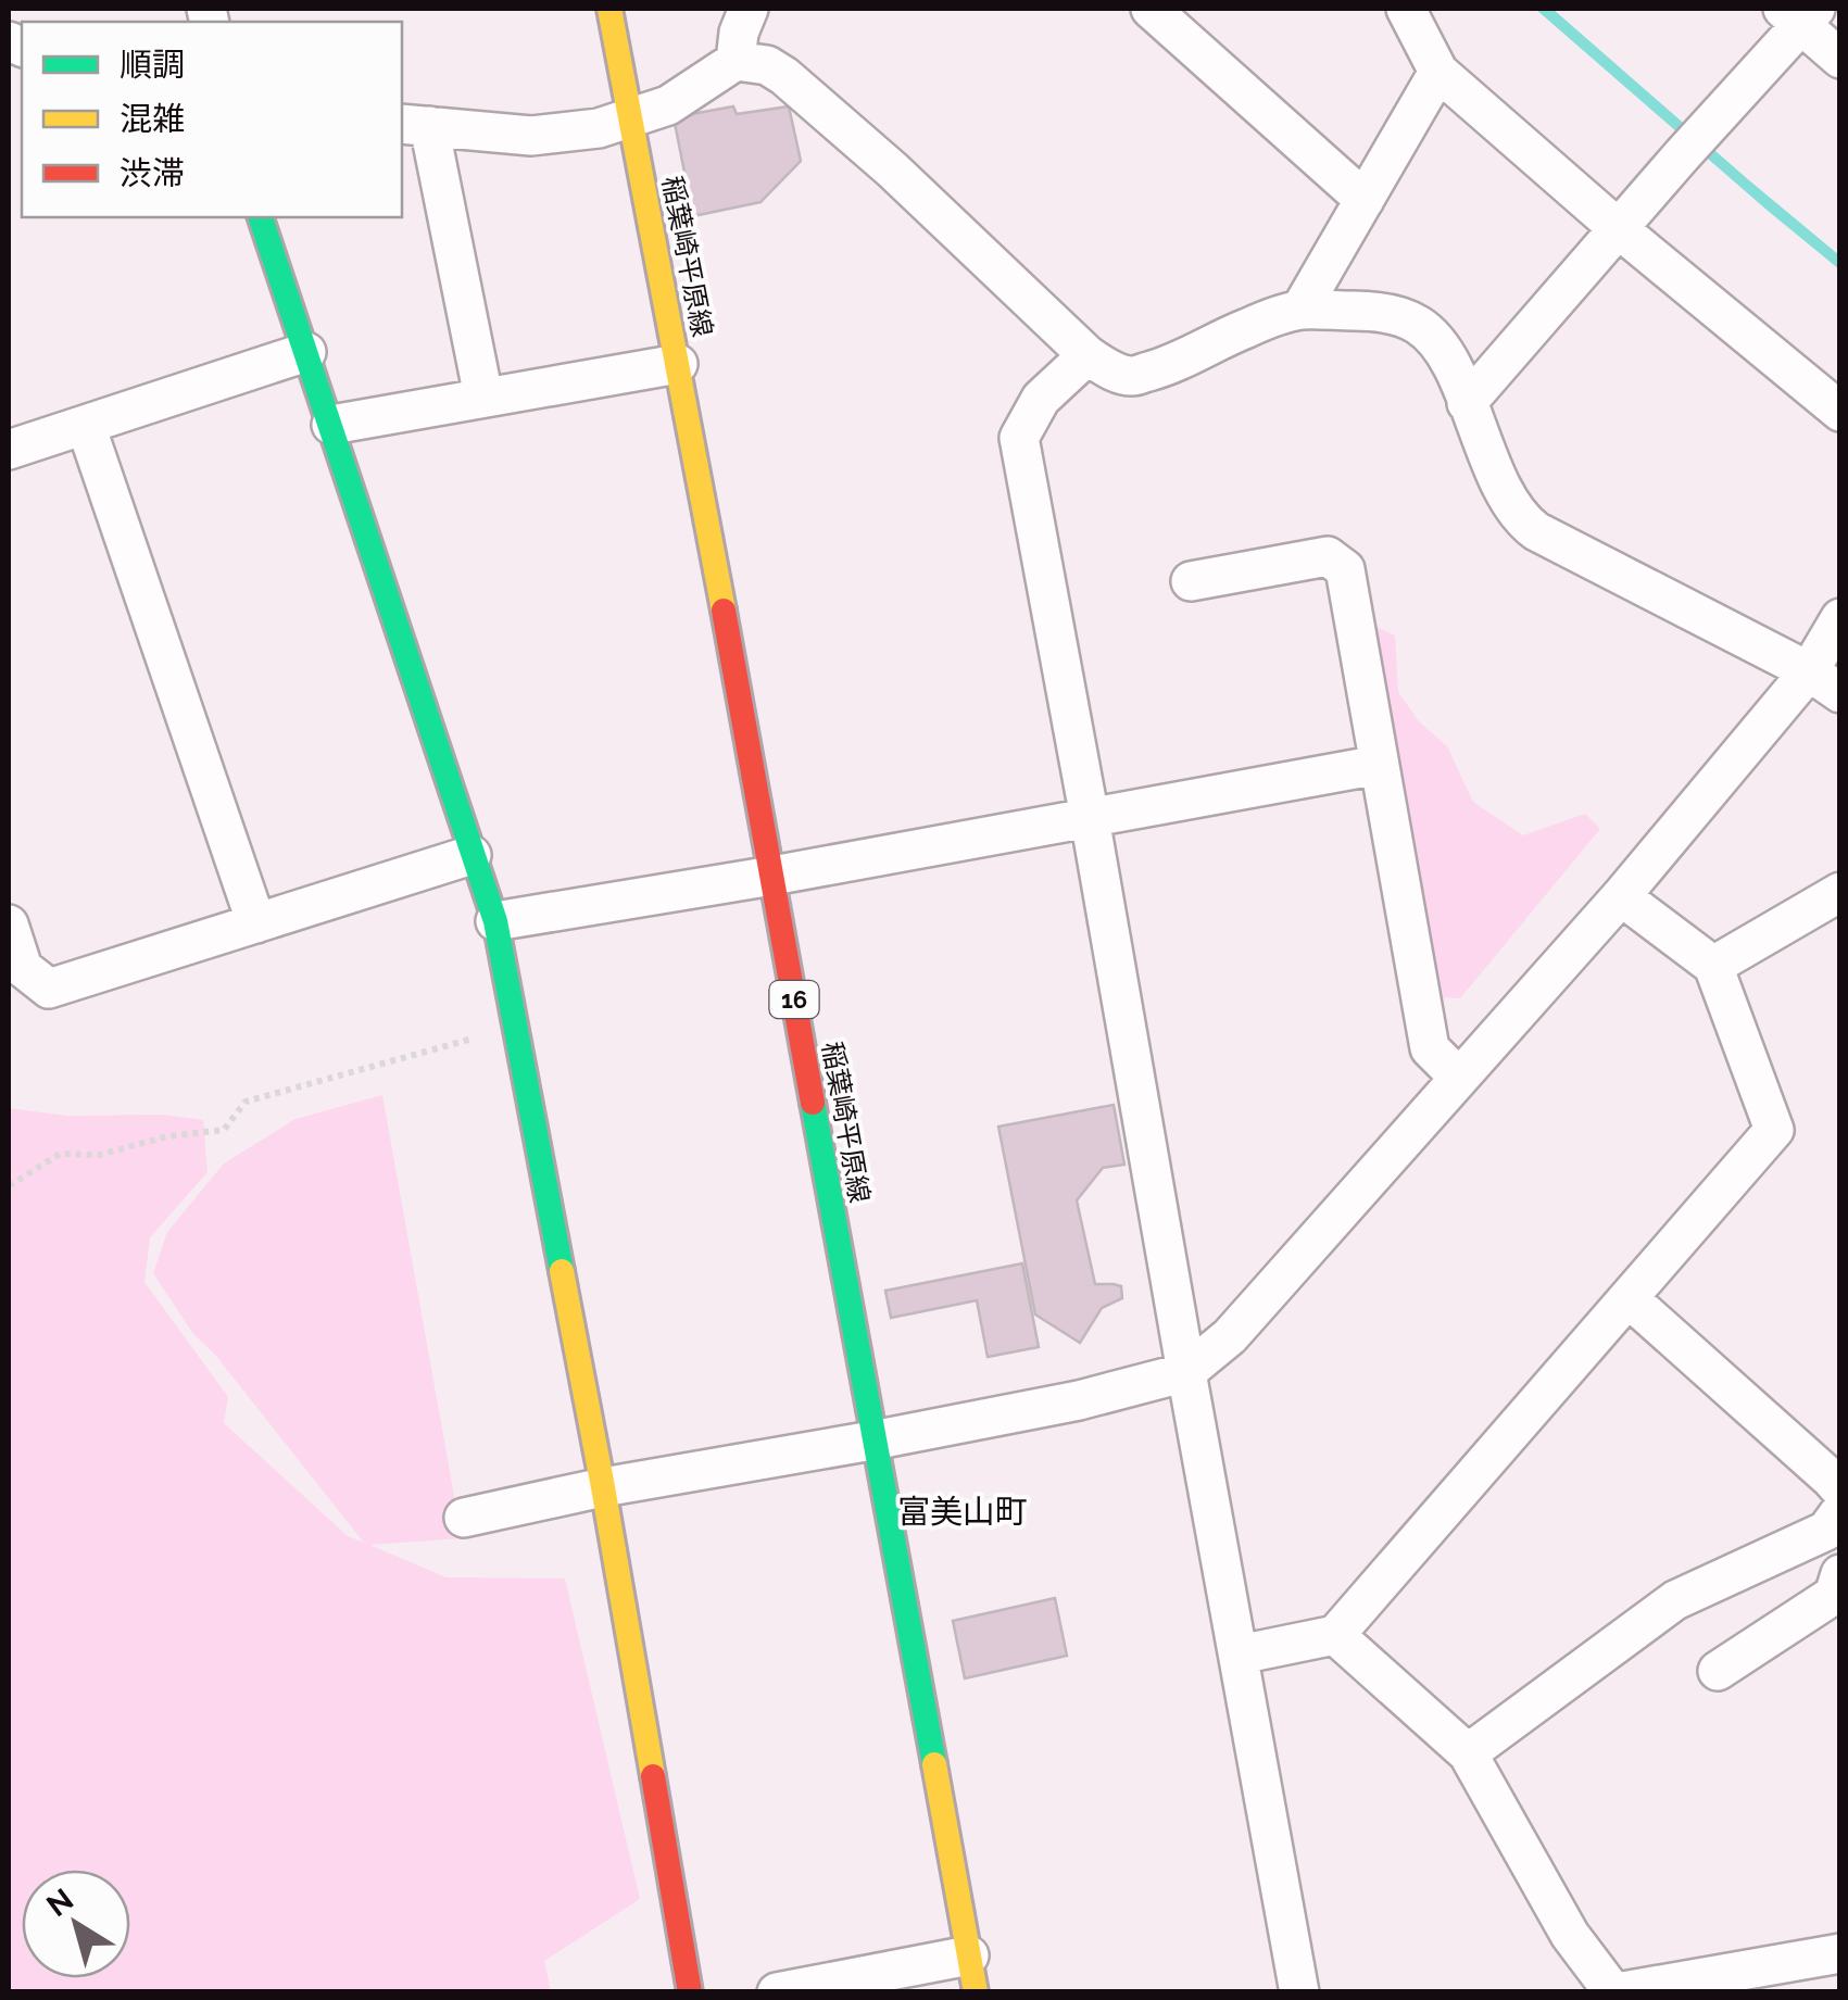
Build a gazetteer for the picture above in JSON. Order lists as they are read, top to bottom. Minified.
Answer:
{"streets":{"main road":["稲葉崎平原線","16"]},"districts":["富美山町"],"legend":["順調","混雑","渋滞"],"north":"top left"}
